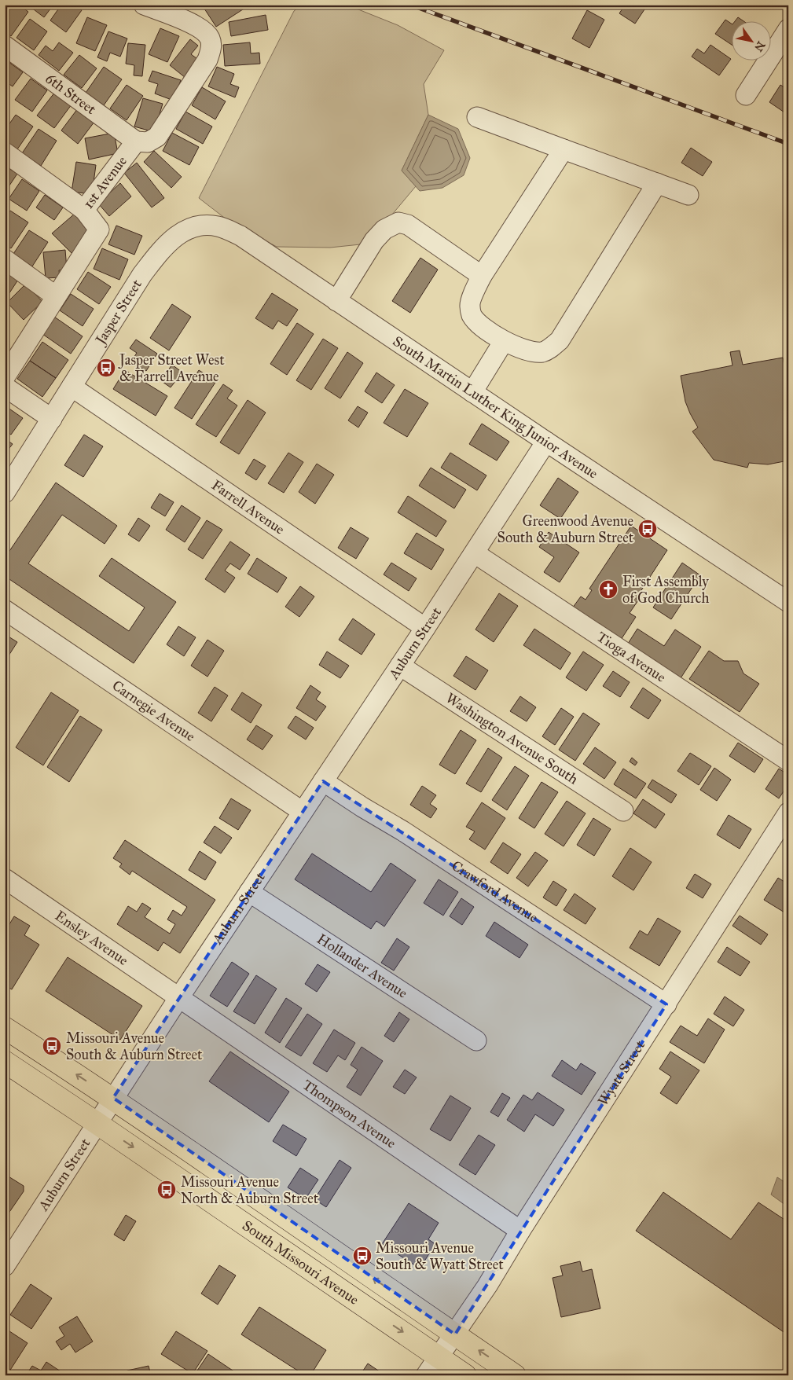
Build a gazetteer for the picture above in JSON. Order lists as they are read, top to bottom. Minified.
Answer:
{"streets":{"main road":["South Missouri Avenue"],"street":["6th Street","1st Avenue","Jasper Street","South Martin Luther King Junior Avenue","Farrell Avenue","Auburn Street","Tioga Avenue","Carnegie Avenue","Washington Avenue South","Crawford Avenue","Ensley Avenue","Hollander Avenue","Wyatt Street","Thompson Avenue"]},"crossings":[["6th Street","1st Avenue"],["Jasper Street","South Martin Luther King Junior Avenue"],["Jasper Street","Farrell Avenue"],["South Martin Luther King Junior Avenue","Auburn Street"],["Farrell Avenue","Auburn Street"],["Auburn Street","Tioga Avenue"],["Auburn Street","Carnegie Avenue"],["Auburn Street","Washington Avenue South"],["Auburn Street","Crawford Avenue"],["Auburn Street","Ensley Avenue"],["Auburn Street","Hollander Avenue"],["Auburn Street","Thompson Avenue"],["Auburn Street","South Missouri Avenue"],["Crawford Avenue","Wyatt Street"],["Ensley Avenue","Thompson Avenue"],["Wyatt Street","Thompson Avenue"],["Wyatt Street","South Missouri Avenue"]],"places":{"bus stop":["Jasper Street West & Farrell Avenue","Greenwood Avenue South & Auburn Street","Missouri Avenue South & Auburn Street","Missouri Avenue North & Auburn Street","Missouri Avenue South & Wyatt Street"],"church":["First Assembly of God Church"]},"north":"bottom right"}
